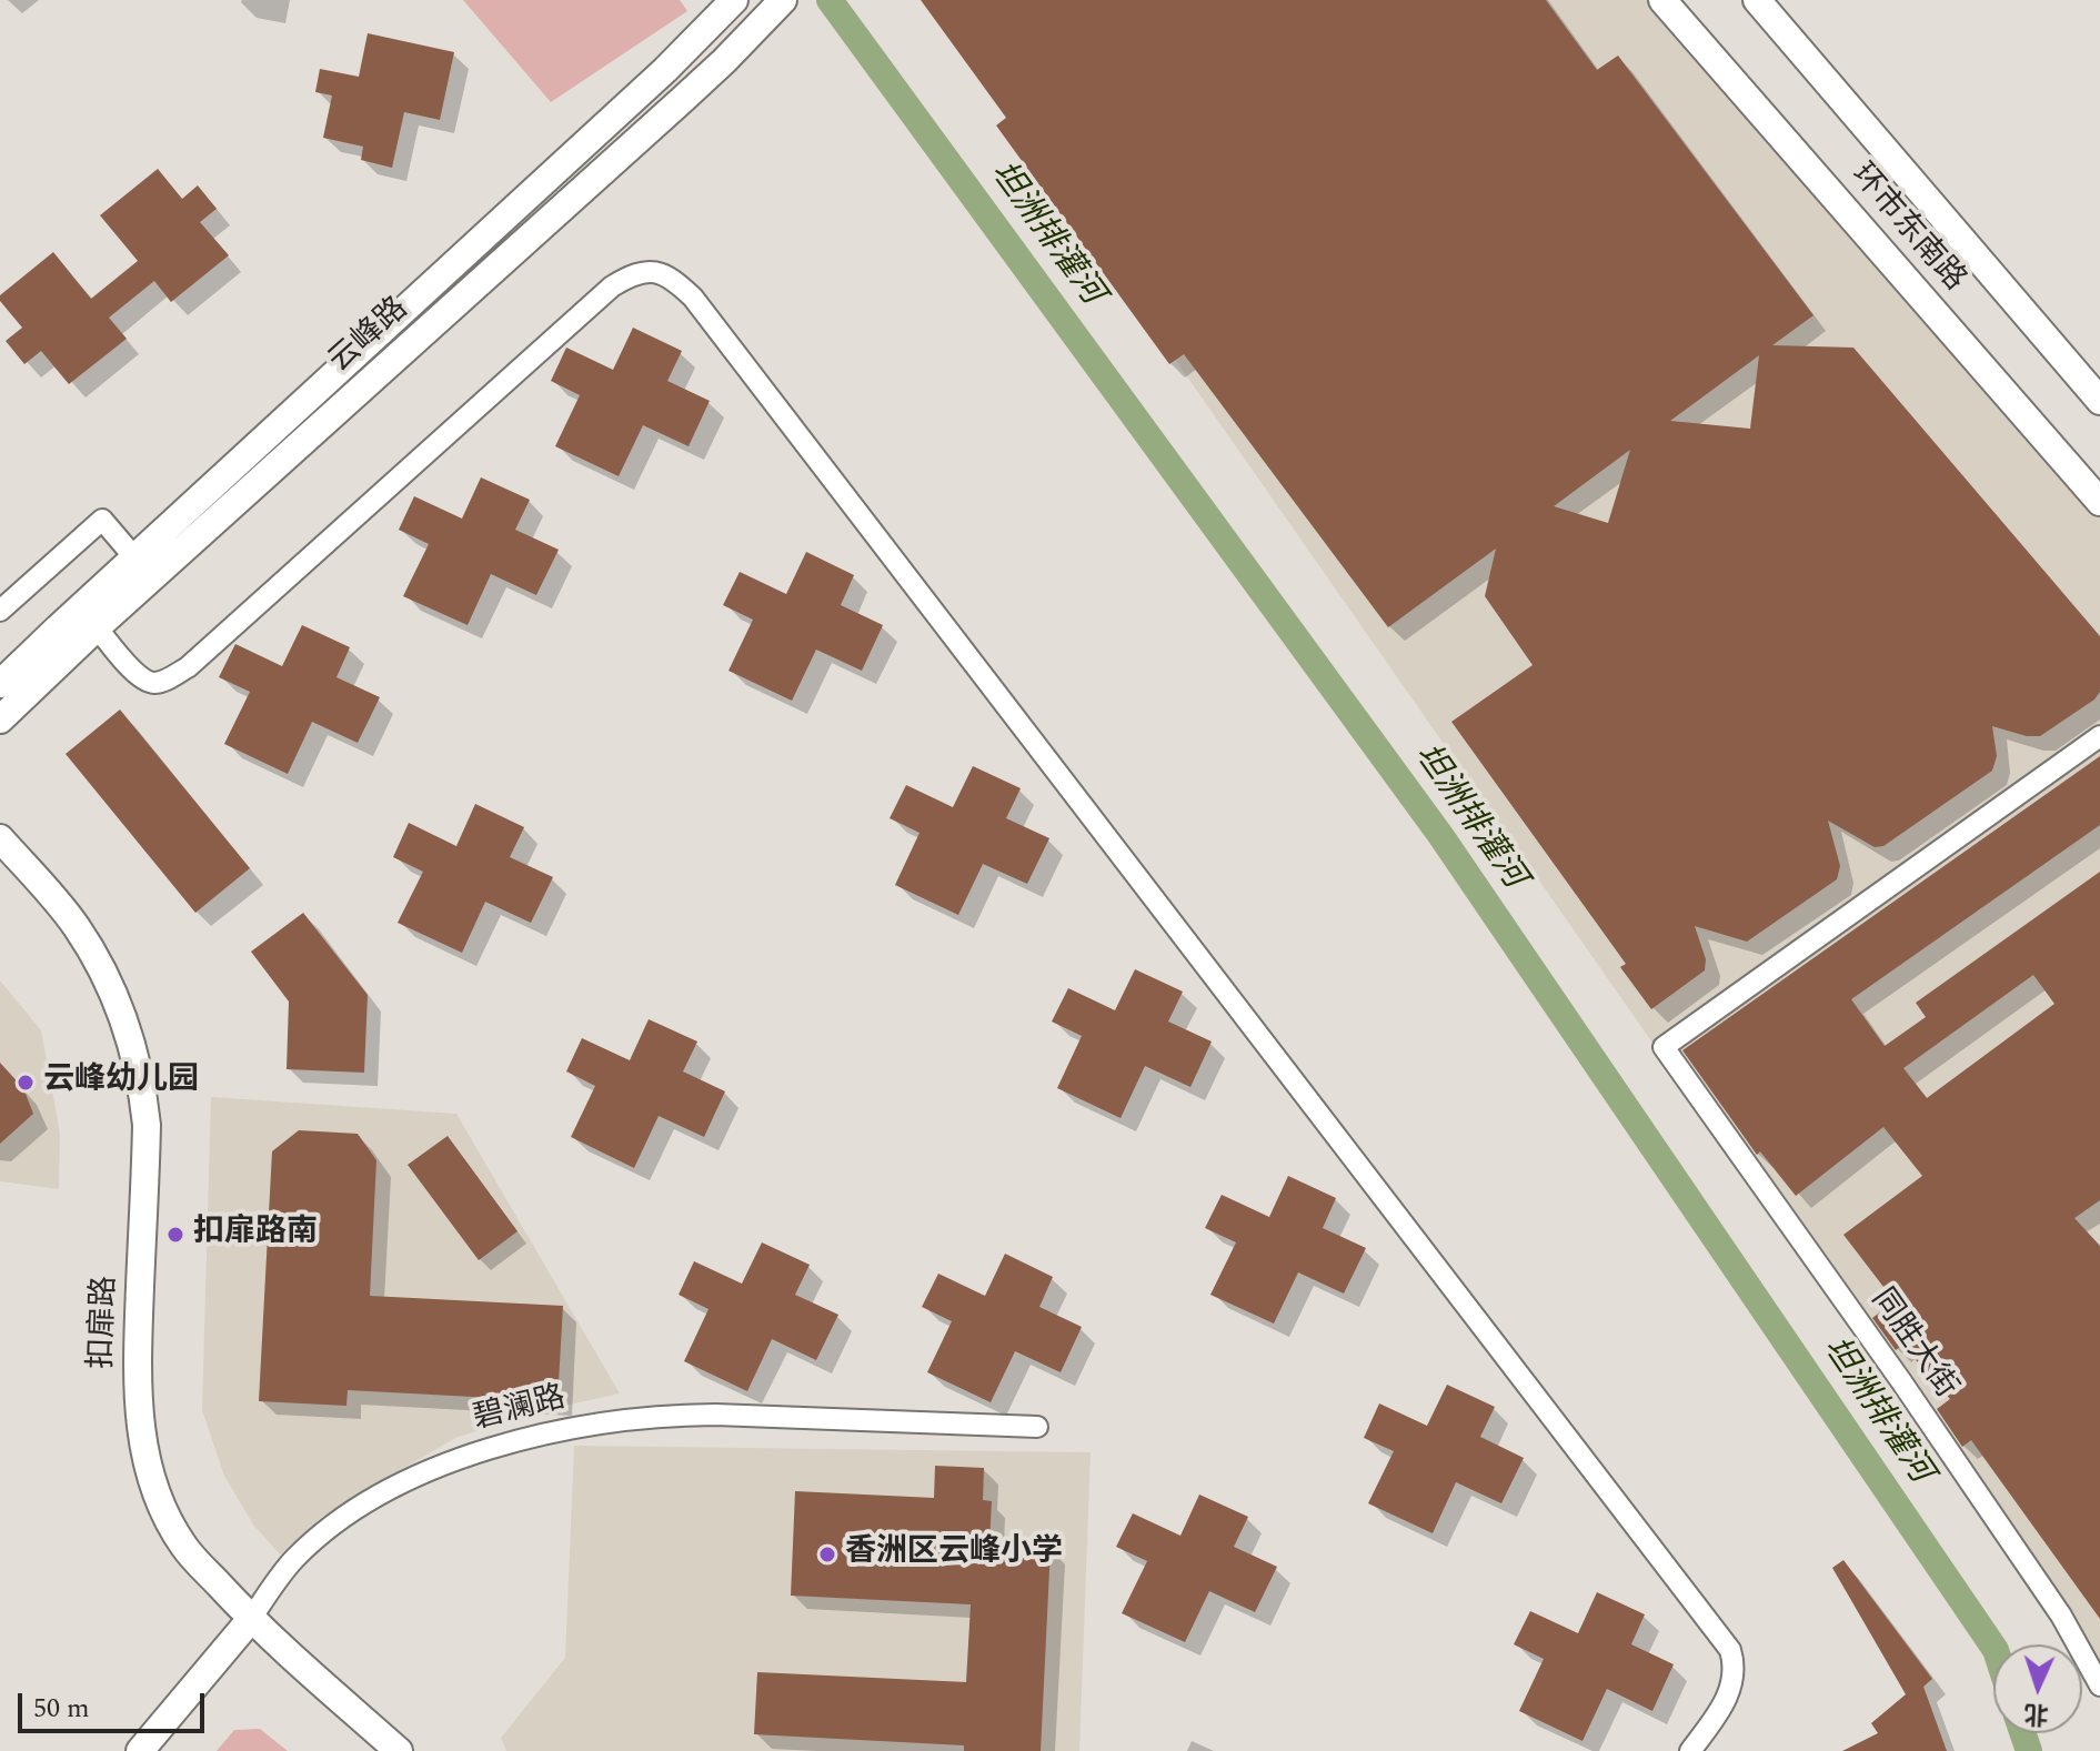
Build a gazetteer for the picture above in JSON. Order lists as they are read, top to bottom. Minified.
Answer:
{"streets":{"street":["环市东南路","云峰路","扣扉路","同胜大街","碧澜路"]},"crossings":[["扣扉路","碧澜路"]],"water":["坦洲排灌河"],"places":["云峰幼儿园","扣扉路南","香洲区云峰小学"],"scale_bar":"50 m","north":"bottom"}
